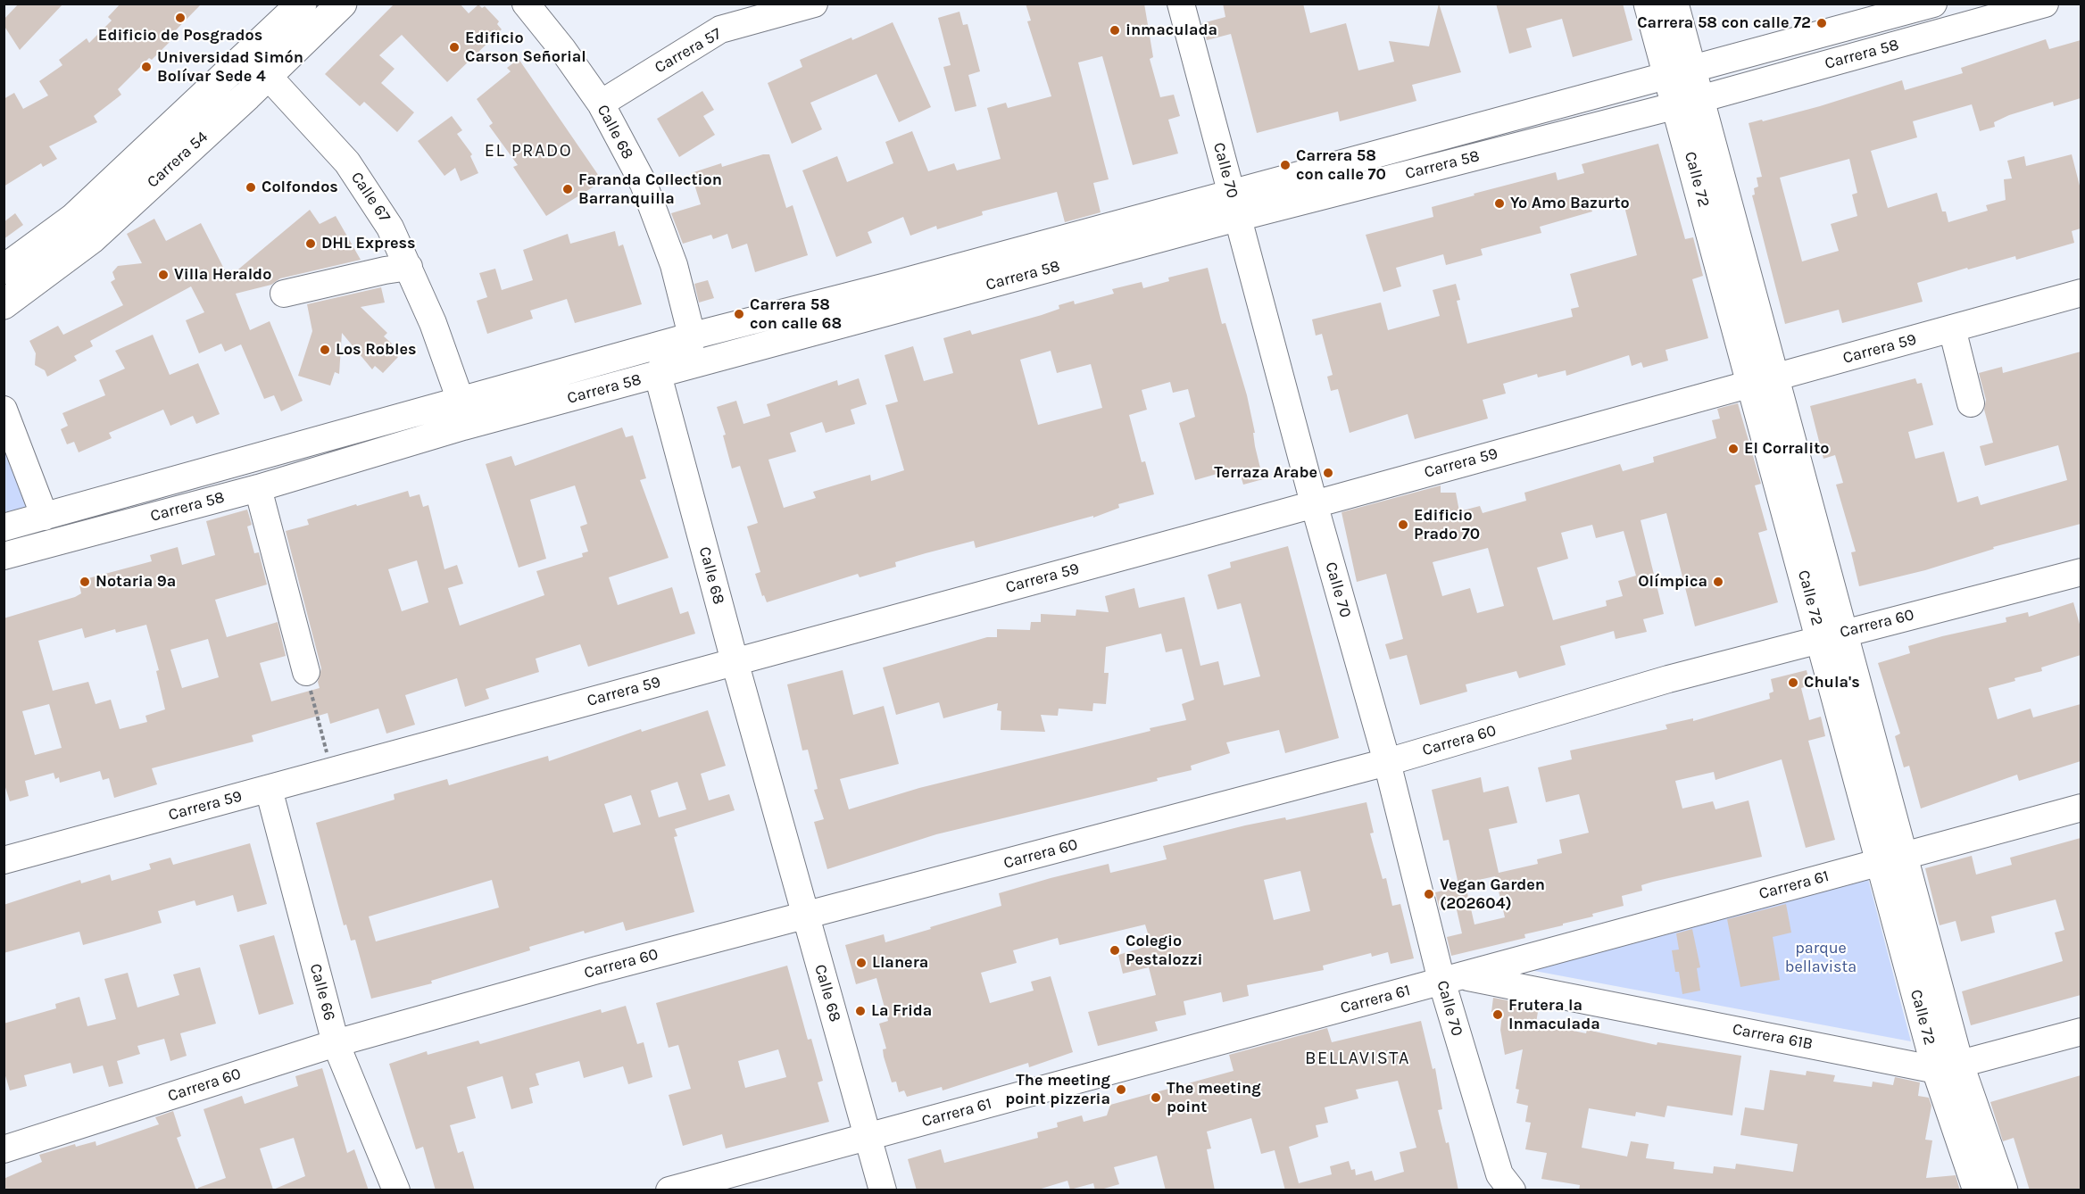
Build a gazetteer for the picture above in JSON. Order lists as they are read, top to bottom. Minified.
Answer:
{"streets":{"main road":["Carrera 54","Calle 72"],"street":["Carrera 57","Carrera 58","Calle 68","Calle 70","Calle 67","Carrera 59","Carrera 60","Carrera 61","Calle 66","Carrera 61B"]},"crossings":[["Carrera 57","Calle 68"],["Carrera 58","Calle 68"],["Carrera 58","Calle 70"],["Carrera 58","Calle 72"],["Carrera 58","Calle 67"],["Calle 68","Carrera 59"],["Calle 68","Carrera 60"],["Calle 68","Carrera 61"],["Carrera 54","Calle 67"],["Calle 70","Carrera 59"],["Calle 70","Carrera 60"],["Calle 70","Carrera 61"],["Calle 70","Carrera 61B"],["Calle 72","Carrera 59"],["Calle 72","Carrera 60"],["Calle 72","Carrera 61"],["Calle 72","Carrera 61B"],["Carrera 59","Calle 66"],["Carrera 60","Calle 66"],["Carrera 61","Carrera 61B"]],"districts":["EL PRADO","BELLAVISTA"],"parks":["parque bellavista"],"places":["Edificio de Posgrados","Carrera 58 con calle 72","inmaculada","Edificio Carson Señorial","Universidad Simón Bolívar Sede 4","Carrera 58 con calle 70","Colfondos","Faranda Collection Barranquilla","Yo Amo Bazurto","DHL Express","Villa Heraldo","Carrera 58 con calle 68","Los Robles","El Corralito","Terraza Arabe","Edificio Prado 70","Notaria 9a","Olímpica","Chula's","Vegan Garden (202604)","Colegio Pestalozzi","Llanera","La Frida","Frutera la Inmaculada","The meeting point pizzeria","The meeting point"]}
